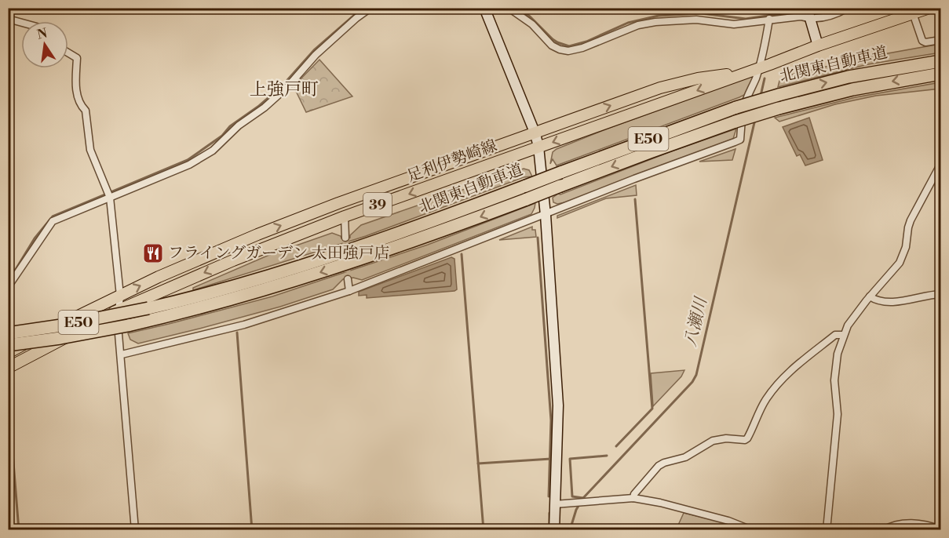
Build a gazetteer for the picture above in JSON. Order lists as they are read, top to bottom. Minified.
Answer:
{"streets":{"highway":["北関東自動車道","E50"],"main road":["足利伊勢崎線","39"]},"districts":["上強戸町"],"water":["八瀬川"],"places":{"restaurant":["フライングガーデン 太田強戸店"]},"north":"top"}
